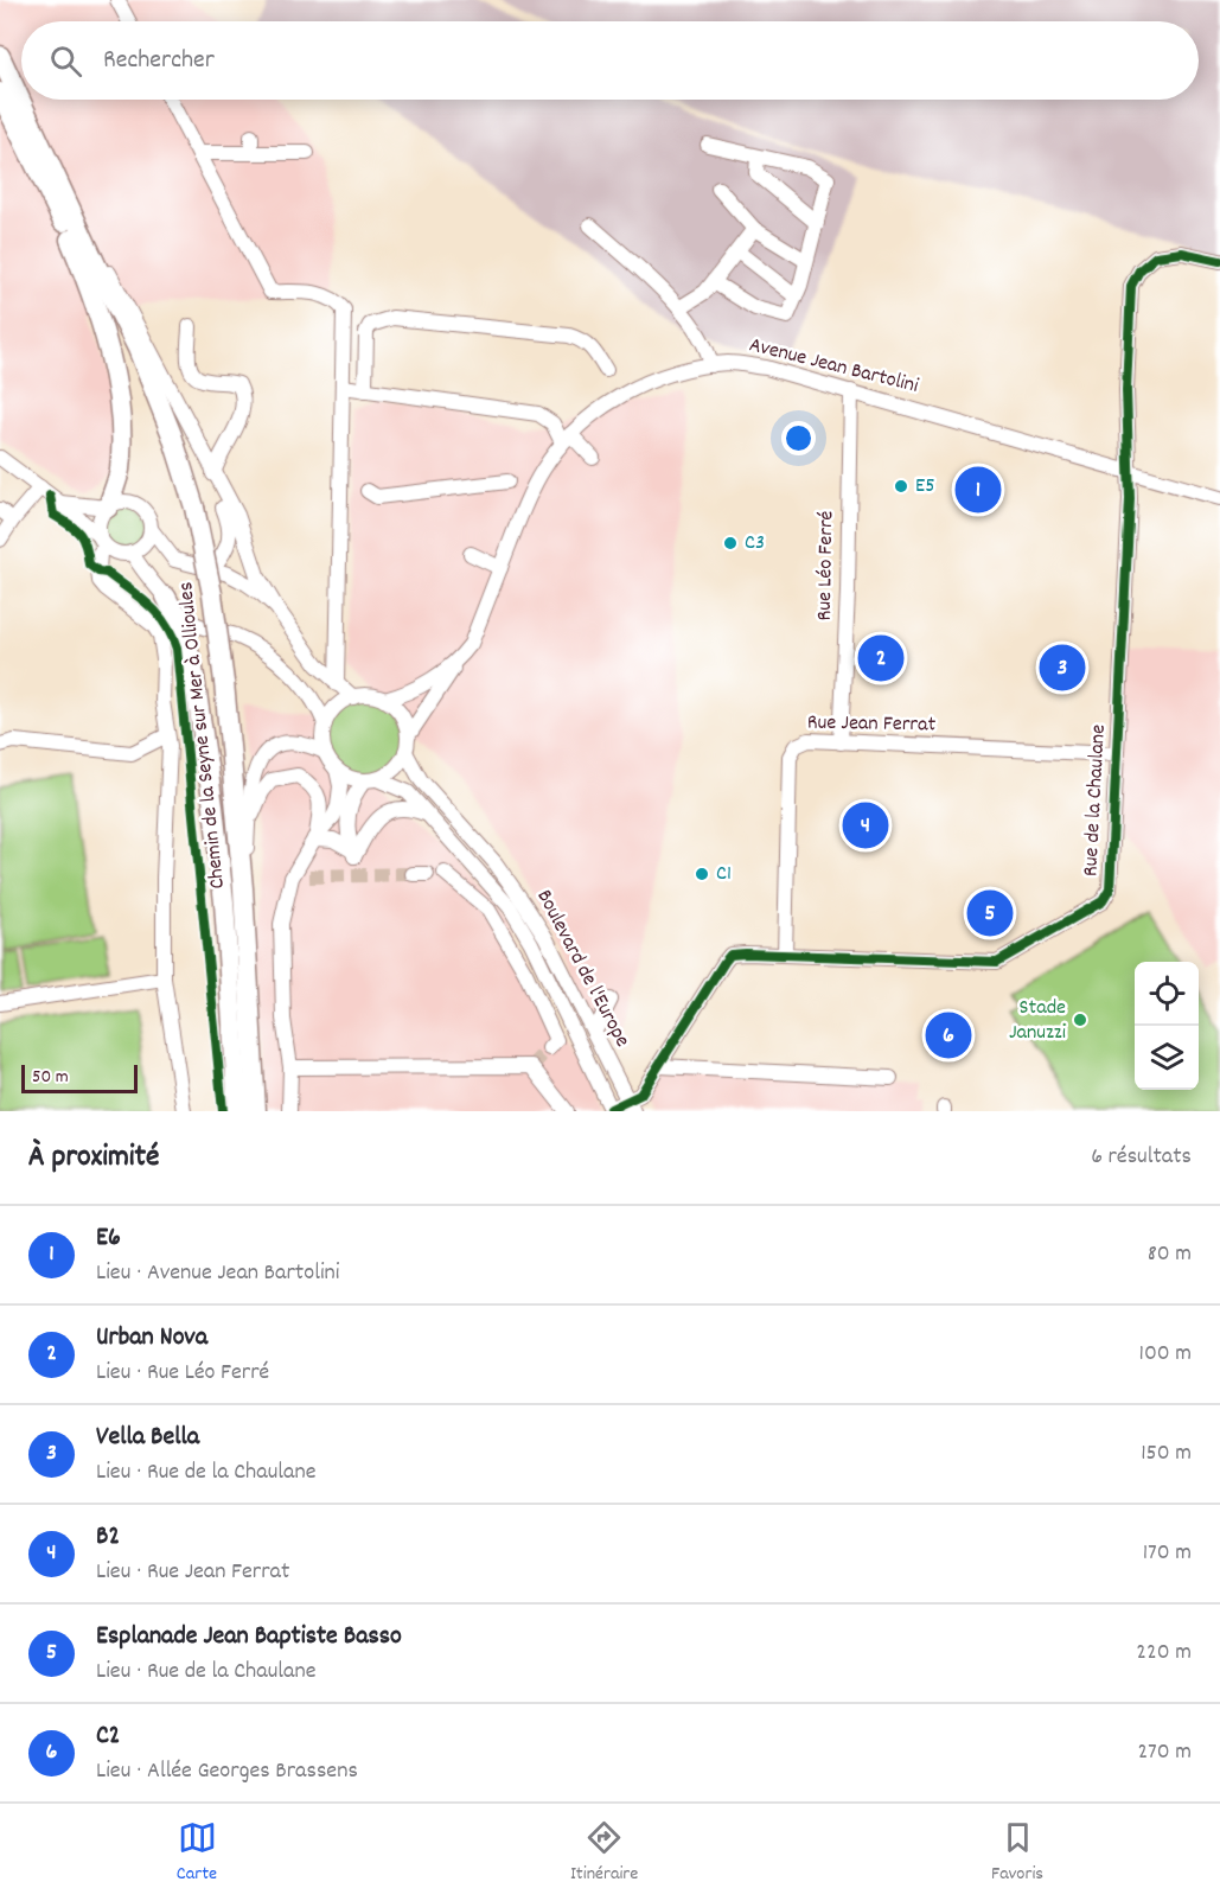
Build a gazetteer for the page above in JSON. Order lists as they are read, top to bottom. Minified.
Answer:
{"streets":{"main road":["Chemin de la Seyne sur Mer à Ollioules"],"street":["Avenue Jean Bartolini","Rue Léo Ferré","Rue Jean Ferrat","Rue de la Chaulane","Boulevard de l'Europe"]},"crossings":[["Avenue Jean Bartolini","Rue Léo Ferré"],["Avenue Jean Bartolini","Rue de la Chaulane"],["Avenue Jean Bartolini","Boulevard de l'Europe"],["Rue Léo Ferré","Rue Jean Ferrat"],["Rue Jean Ferrat","Rue de la Chaulane"],["Rue de la Chaulane","Boulevard de l'Europe"]],"places":["E5","C3","C1","Stade Januzzi"],"scale_bar":"50 m","page":{"search":"Rechercher","pins":["1","2","3","4","5","6"],"scale":"50 m","heading":["À proximité","6 résultats"],"list":[{"mark":"1","name":"E6","note":"Lieu · Avenue Jean Bartolini","value":"80 m"},{"mark":"2","name":"Urban Nova","note":"Lieu · Rue Léo Ferré","value":"100 m"},{"mark":"3","name":"Vella Bella","note":"Lieu · Rue de la Chaulane","value":"150 m"},{"mark":"4","name":"B2","note":"Lieu · Rue Jean Ferrat","value":"170 m"},{"mark":"5","name":"Esplanade Jean Baptiste Basso","note":"Lieu · Rue de la Chaulane","value":"220 m"},{"mark":"6","name":"C2","note":"Lieu · Allée Georges Brassens","value":"270 m"}],"nav":["Carte","Itinéraire","Favoris"]}}
